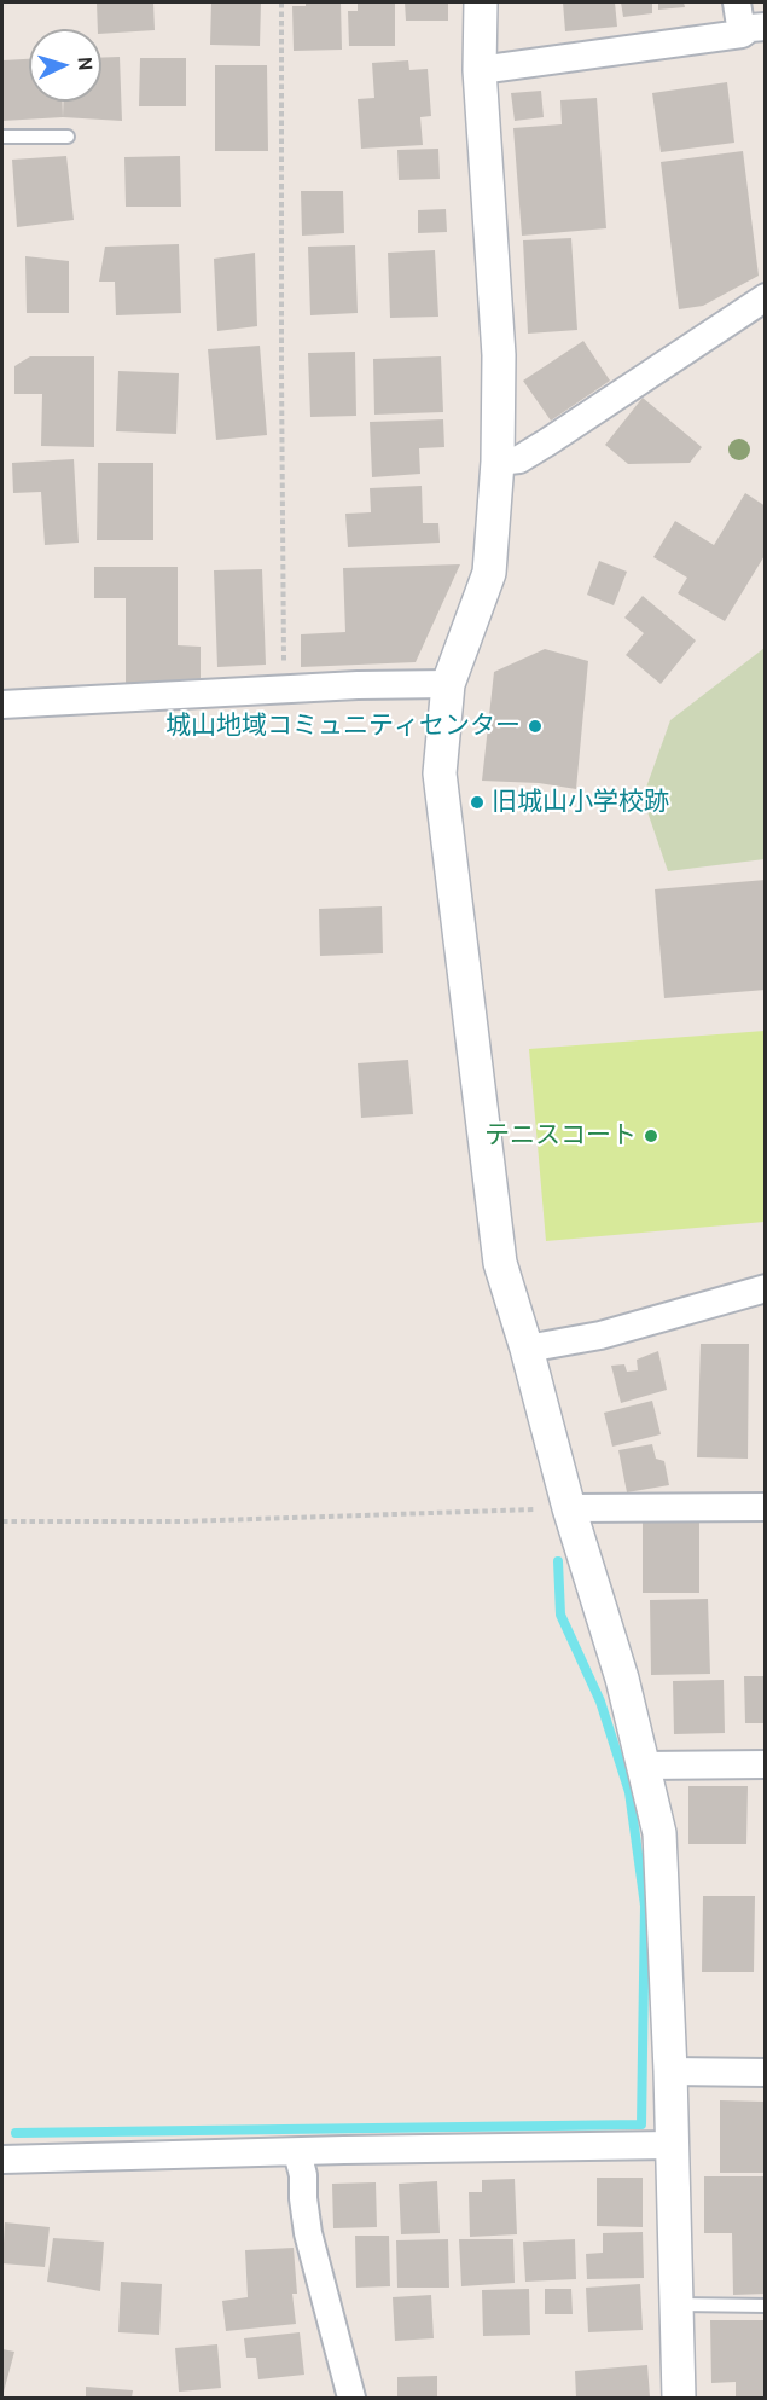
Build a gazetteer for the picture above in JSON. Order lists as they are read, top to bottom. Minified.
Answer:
{"places":["城山地域コミュニティセンター","旧城山小学校跡","テニスコート"],"north":"right"}
